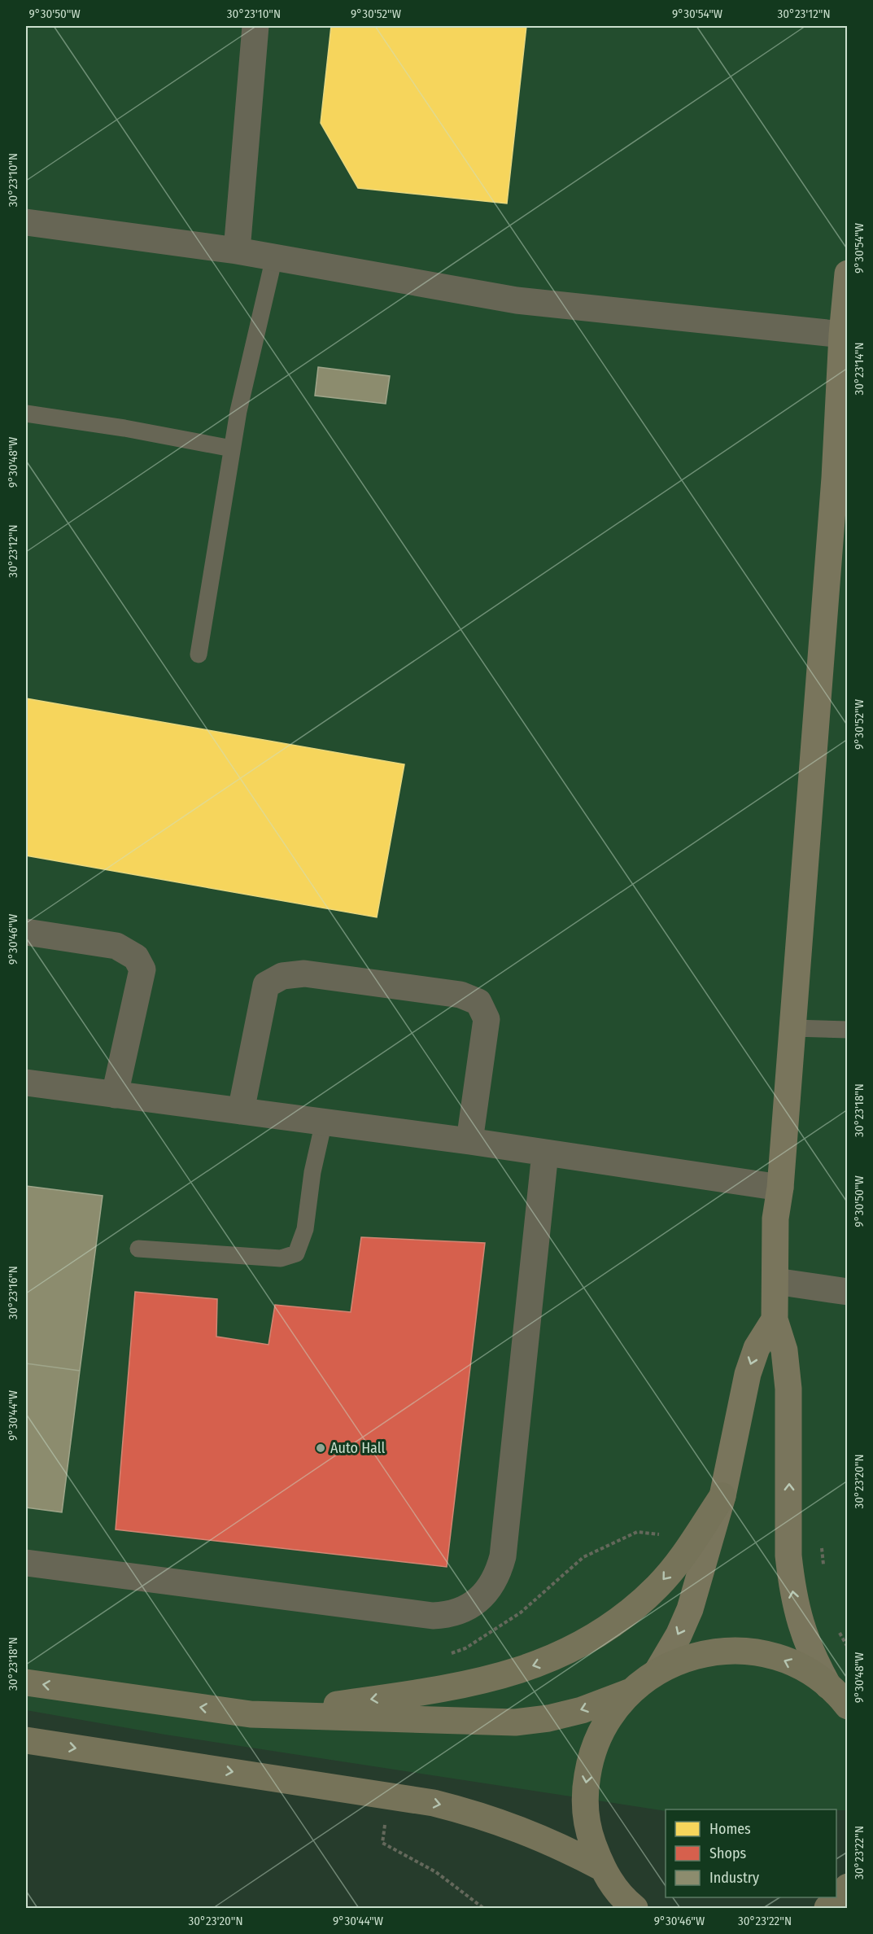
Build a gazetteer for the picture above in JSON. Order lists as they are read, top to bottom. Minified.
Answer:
{"places":["Auto Hall"],"legend":["Homes","Shops","Industry"],"coordinates":["9°30'50\"W","30°23'10\"N","9°30'52\"W","9°30'54\"W","30°23'12\"N","30°23'14\"N","9°30'48\"W","9°30'46\"W","30°23'18\"N","30°23'16\"N","9°30'44\"W","30°23'20\"N","30°23'22\"N"]}
